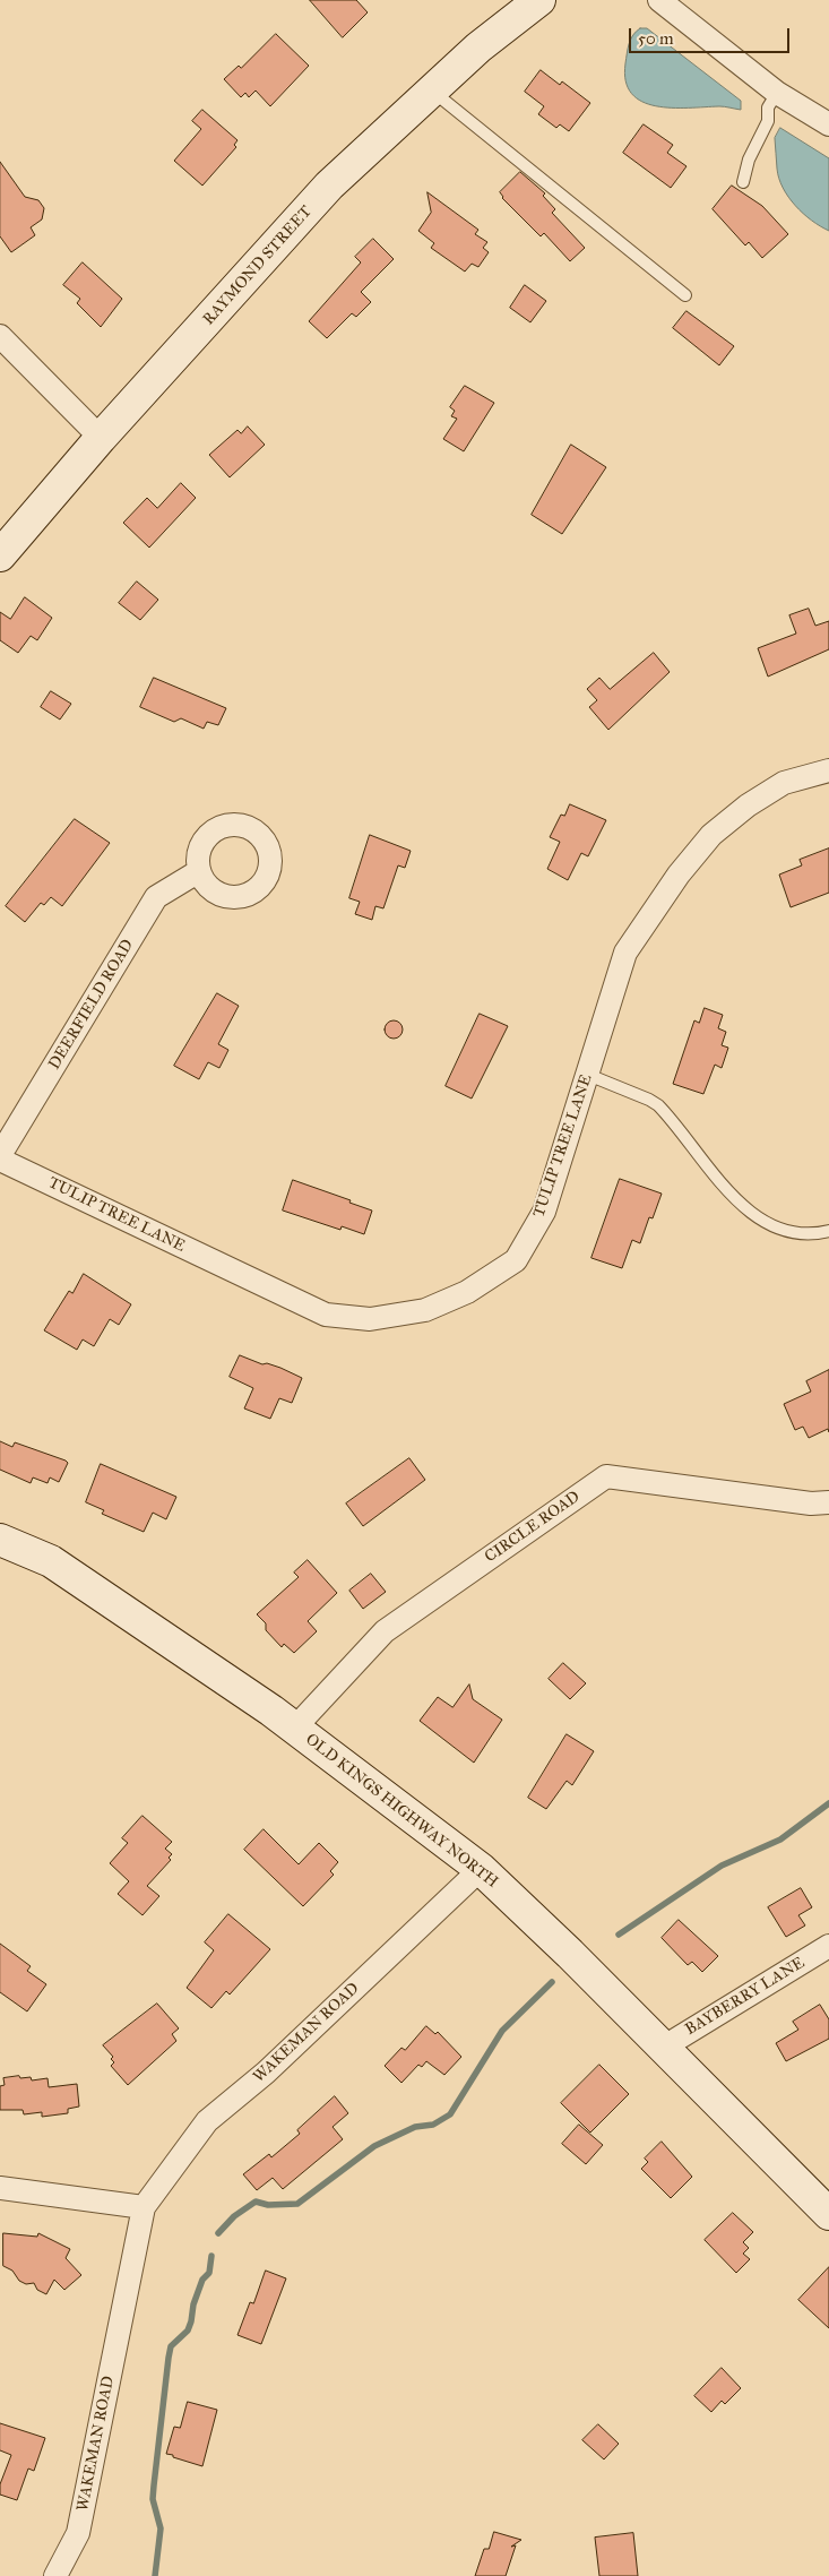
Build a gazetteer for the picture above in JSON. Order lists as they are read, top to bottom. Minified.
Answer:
{"streets":{"main road":["RAYMOND STREET","OLD KINGS HIGHWAY NORTH"],"street":["DEERFIELD ROAD","TULIP TREE LANE","CIRCLE ROAD","BAYBERRY LANE","WAKEMAN ROAD"]},"crossings":[["CIRCLE ROAD","OLD KINGS HIGHWAY NORTH"],["OLD KINGS HIGHWAY NORTH","BAYBERRY LANE"],["OLD KINGS HIGHWAY NORTH","WAKEMAN ROAD"]],"scale_bar":"50 m"}
